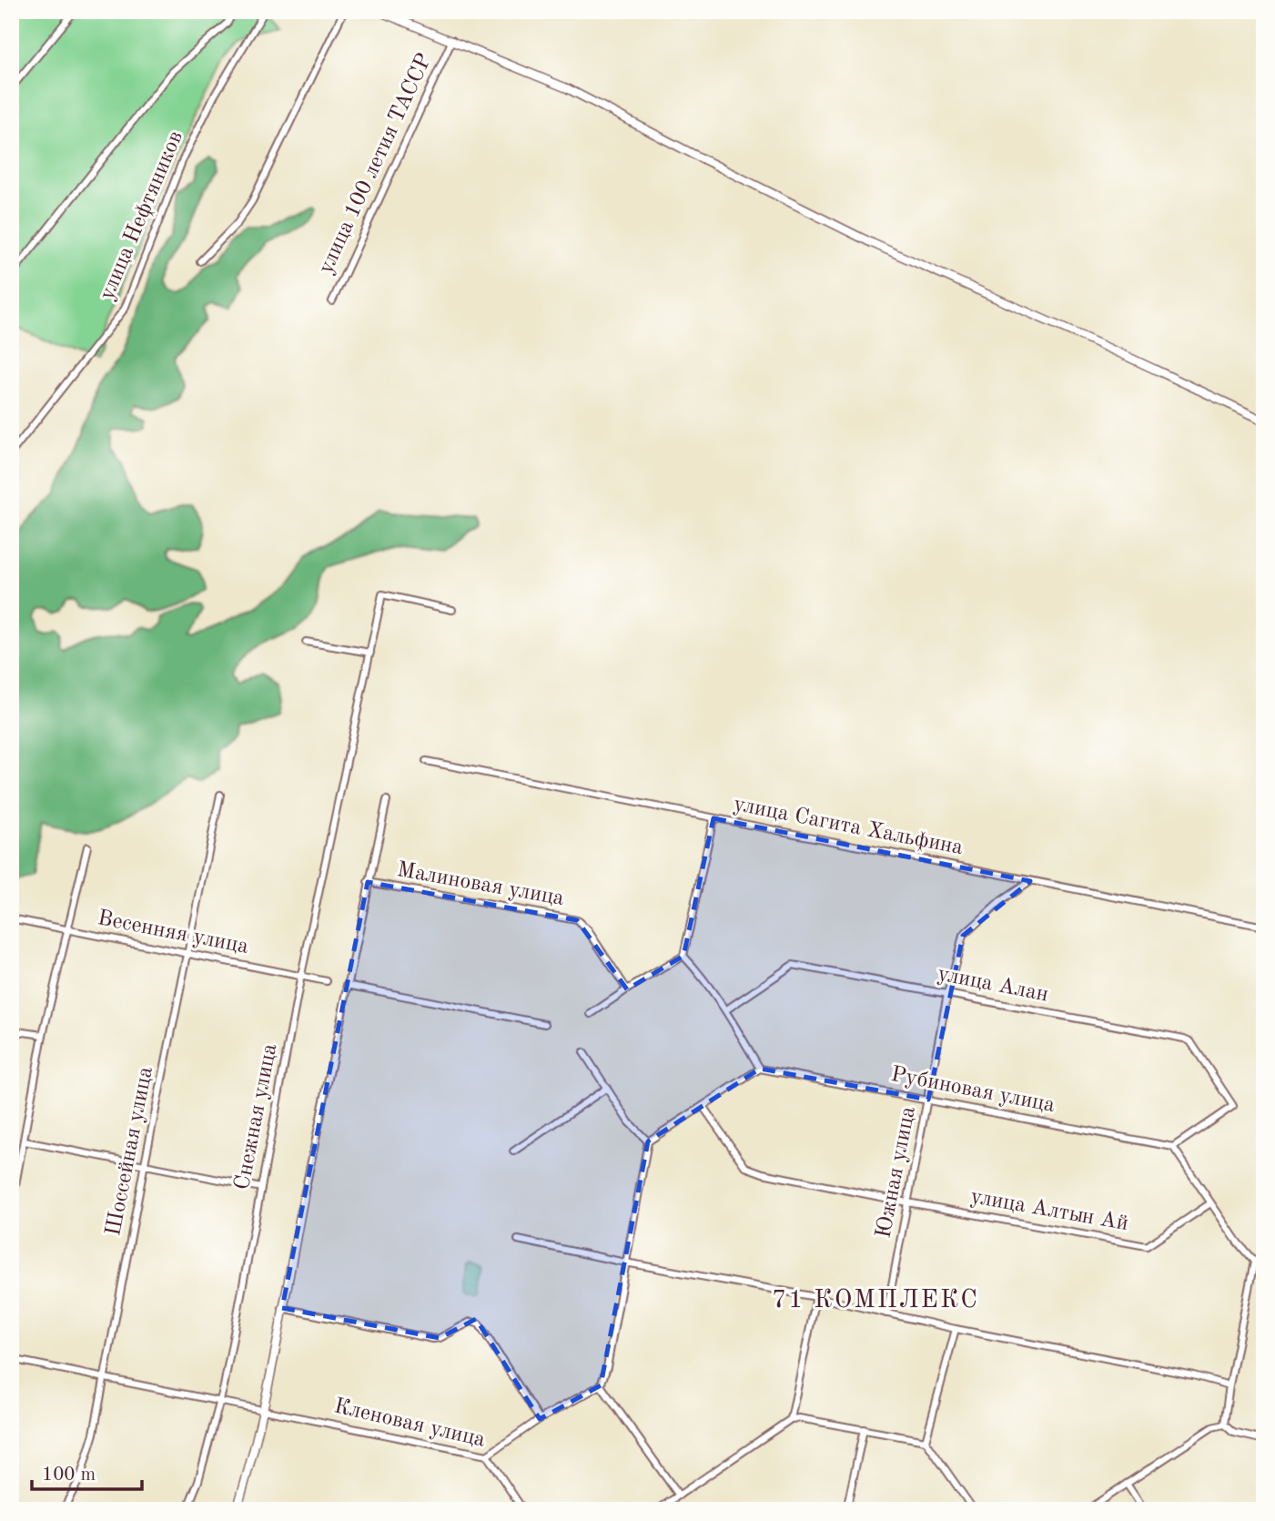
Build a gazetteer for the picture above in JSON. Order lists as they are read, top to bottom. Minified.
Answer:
{"streets":{"street":["улица 100 летия ТАССР","улица Нефтяников","улица Сагита Хальфина","Малиновая улица","Весенняя улица","улица Алан","Рубиновая улица","Снежная улица","Шоссейная улица","Южная улица","улица Алтын Ай","Кленовая улица"]},"crossings":[["улица Сагита Хальфина","Южная улица"],["Весенняя улица","Снежная улица"],["Весенняя улица","Шоссейная улица"],["улица Алан","Рубиновая улица"],["улица Алан","Южная улица"],["Рубиновая улица","Южная улица"],["Снежная улица","Кленовая улица"],["Шоссейная улица","Кленовая улица"],["Южная улица","улица Алтын Ай"]],"districts":["71 КОМПЛЕКС"],"scale_bar":"100 m"}
